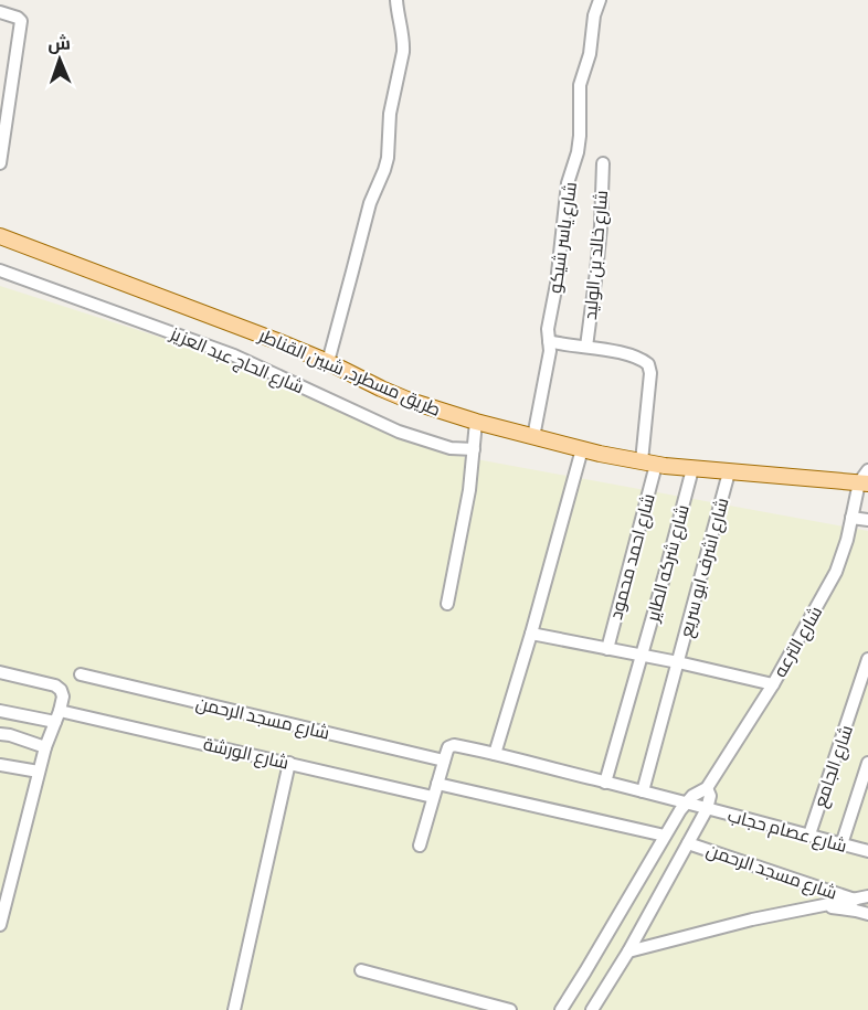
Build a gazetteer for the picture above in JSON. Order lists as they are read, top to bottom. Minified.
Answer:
{"streets":{"main road":["طريق مسطرد, شبين القناطر"],"street":["شارع ياسر شيكو","شارع خالد بن الوليد","شارع الحاج عبد العزيز","شارع احمد محمود","شارع شركه الطاير","شارع اشرف ابو سريع","شارع الترعه","شارع مسجد الرحمن","شارع الورشة","شارع الجامع","شارع عصام حجاب"]},"crossings":[["شارع ياسر شيكو","طريق مسطرد, شبين القناطر"],["شارع خالد بن الوليد","شارع احمد محمود"],["طريق مسطرد, شبين القناطر","شارع احمد محمود"],["طريق مسطرد, شبين القناطر","شارع شركه الطاير"],["طريق مسطرد, شبين القناطر","شارع اشرف ابو سريع"],["طريق مسطرد, شبين القناطر","شارع الترعه"],["شارع شركه الطاير","شارع عصام حجاب"],["شارع اشرف ابو سريع","شارع عصام حجاب"],["شارع الترعه","شارع مسجد الرحمن"],["شارع الترعه","شارع عصام حجاب"],["شارع مسجد الرحمن","شارع عصام حجاب"],["شارع الجامع","شارع عصام حجاب"]],"north":"top"}
